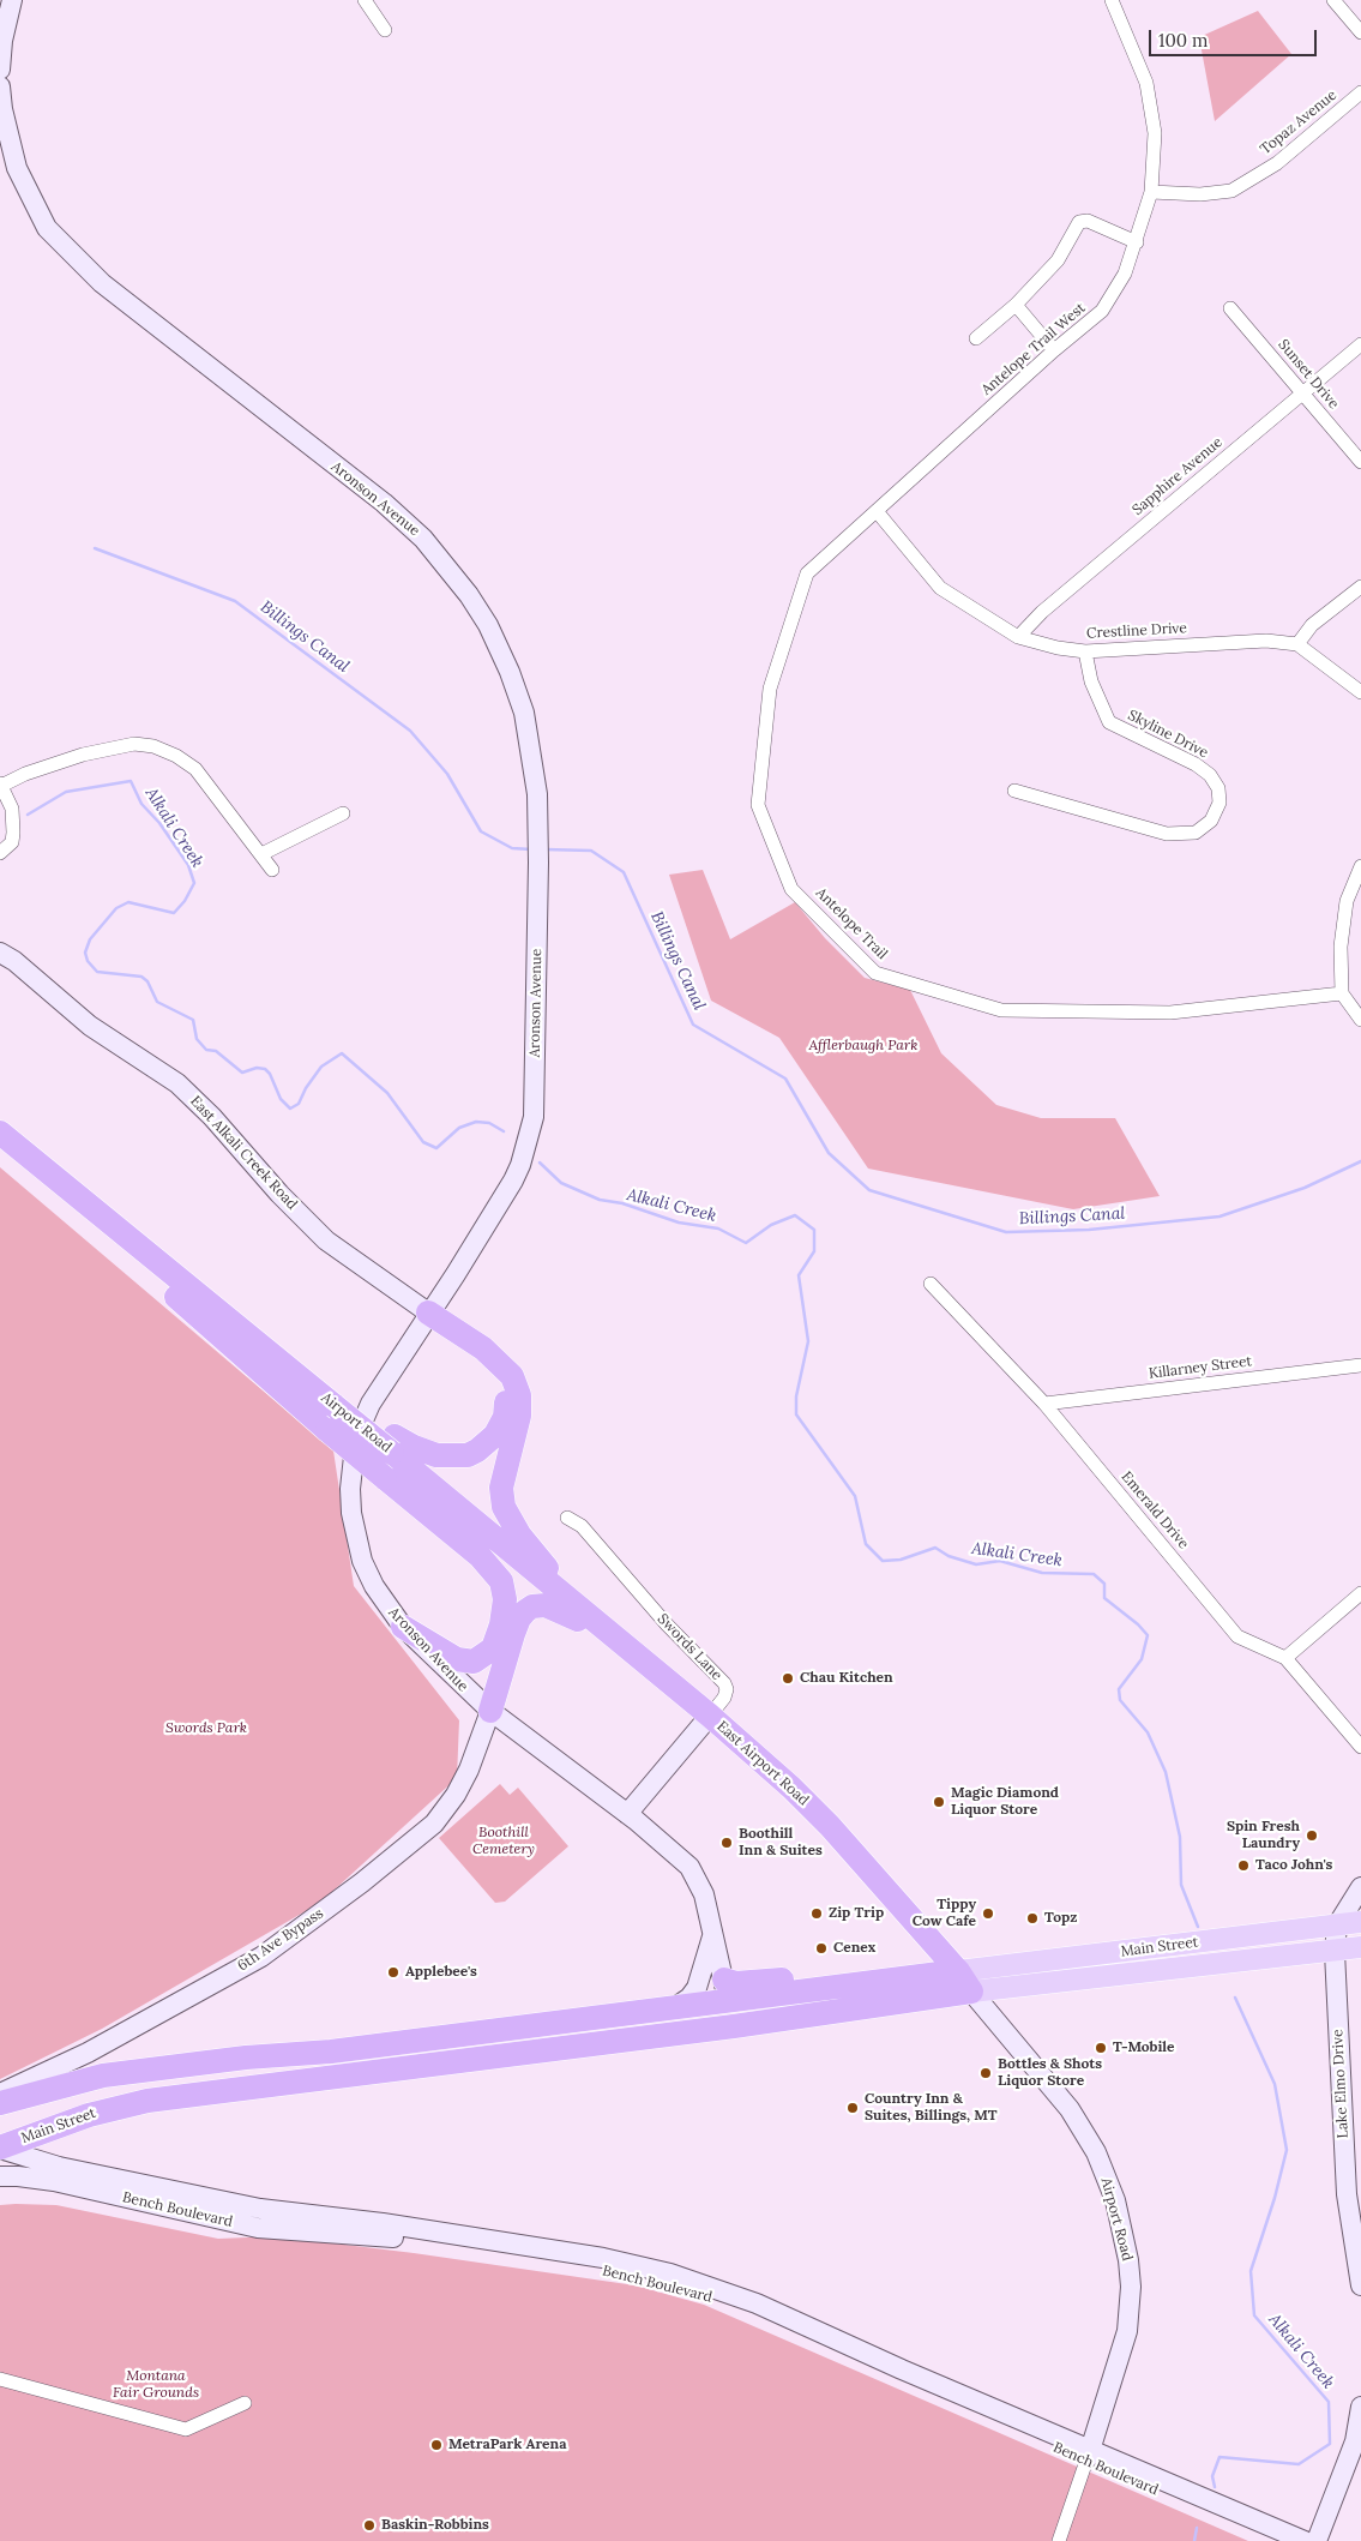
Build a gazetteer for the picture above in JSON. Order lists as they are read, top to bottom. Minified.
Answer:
{"streets":{"highway":["Airport Road","East Airport Road","Main Street"],"main road":["Aronson Avenue","East Alkali Creek Road","Swords Lane","6th Ave Bypass","Lake Elmo Drive","Bench Boulevard"],"street":["Topaz Avenue","Antelope Trail West","Sunset Drive","Sapphire Avenue","Crestline Drive","Skyline Drive","Antelope Trail","Killarney Street","Emerald Drive"]},"crossings":[["Topaz Avenue","Antelope Trail West"],["Antelope Trail West","Crestline Drive"],["Antelope Trail West","Antelope Trail"],["Sunset Drive","Sapphire Avenue"],["Sapphire Avenue","Crestline Drive"],["Aronson Avenue","East Alkali Creek Road"],["Aronson Avenue","Swords Lane"],["Aronson Avenue","6th Ave Bypass"],["Aronson Avenue","Main Street"],["Crestline Drive","Skyline Drive"],["Crestline Drive","Antelope Trail"],["Killarney Street","Emerald Drive"],["Airport Road","Swords Lane"],["Airport Road","East Airport Road"],["Airport Road","Main Street"],["Airport Road","Bench Boulevard"],["Swords Lane","East Airport Road"],["East Airport Road","Main Street"],["Main Street","Lake Elmo Drive"]],"water":["Billings Canal","Alkali Creek"],"parks":["Afflerbaugh Park","Swords Park","Boothill Cemetery","Montana Fair Grounds"],"places":["Chau Kitchen","Magic Diamond Liquor Store","Spin Fresh Laundry","Boothill Inn & Suites","Taco John's","Zip Trip","Tippy Cow Cafe","Topz","Cenex","Applebee's","T-Mobile","Bottles & Shots Liquor Store","Country Inn & Suites, Billings, MT","MetraPark Arena","Baskin-Robbins"],"scale_bar":"100 m"}
